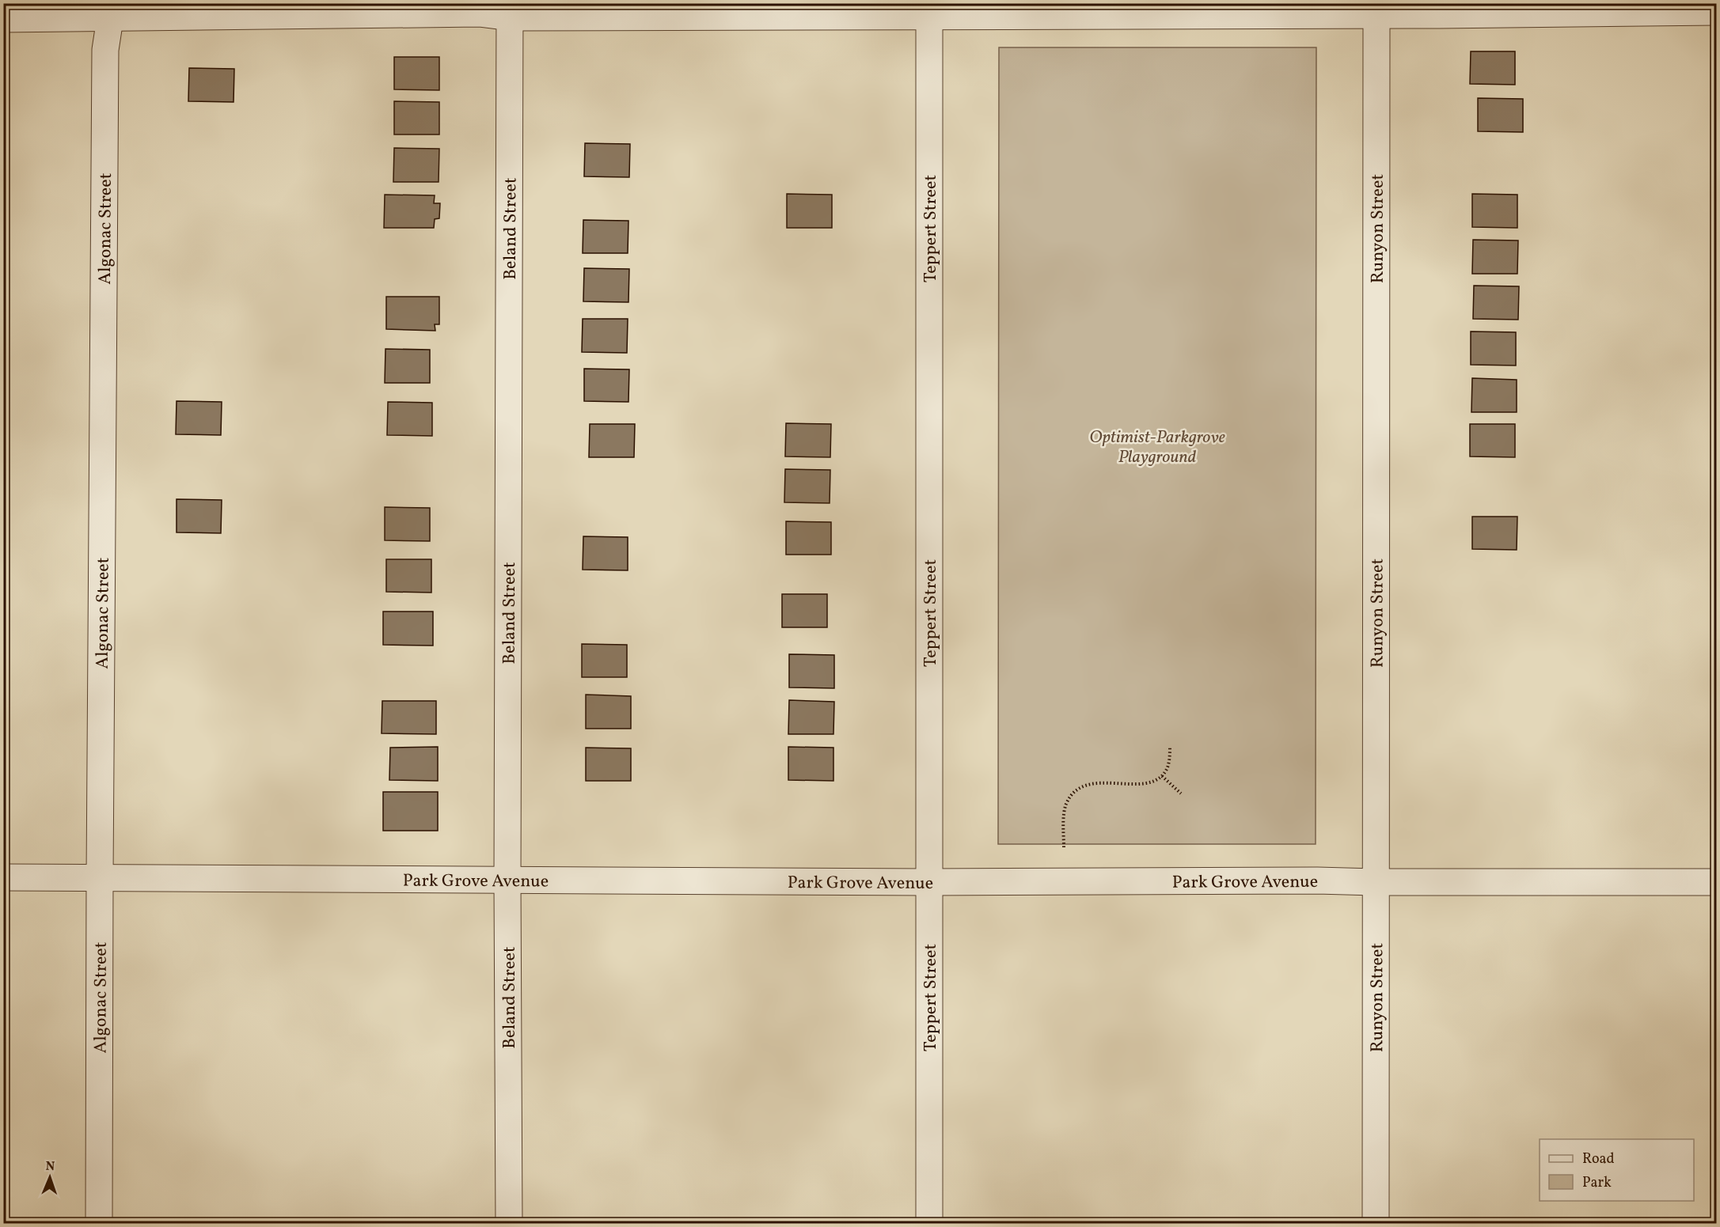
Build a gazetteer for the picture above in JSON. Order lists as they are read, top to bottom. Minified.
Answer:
{"streets":{"street":["Algonac Street","Teppert Street","Beland Street","Runyon Street","Park Grove Avenue"]},"crossings":[["Algonac Street","Park Grove Avenue"],["Teppert Street","Park Grove Avenue"],["Beland Street","Park Grove Avenue"],["Runyon Street","Park Grove Avenue"]],"parks":["Optimist-Parkgrove Playground"],"legend":["Road","Park"],"north":"top"}
